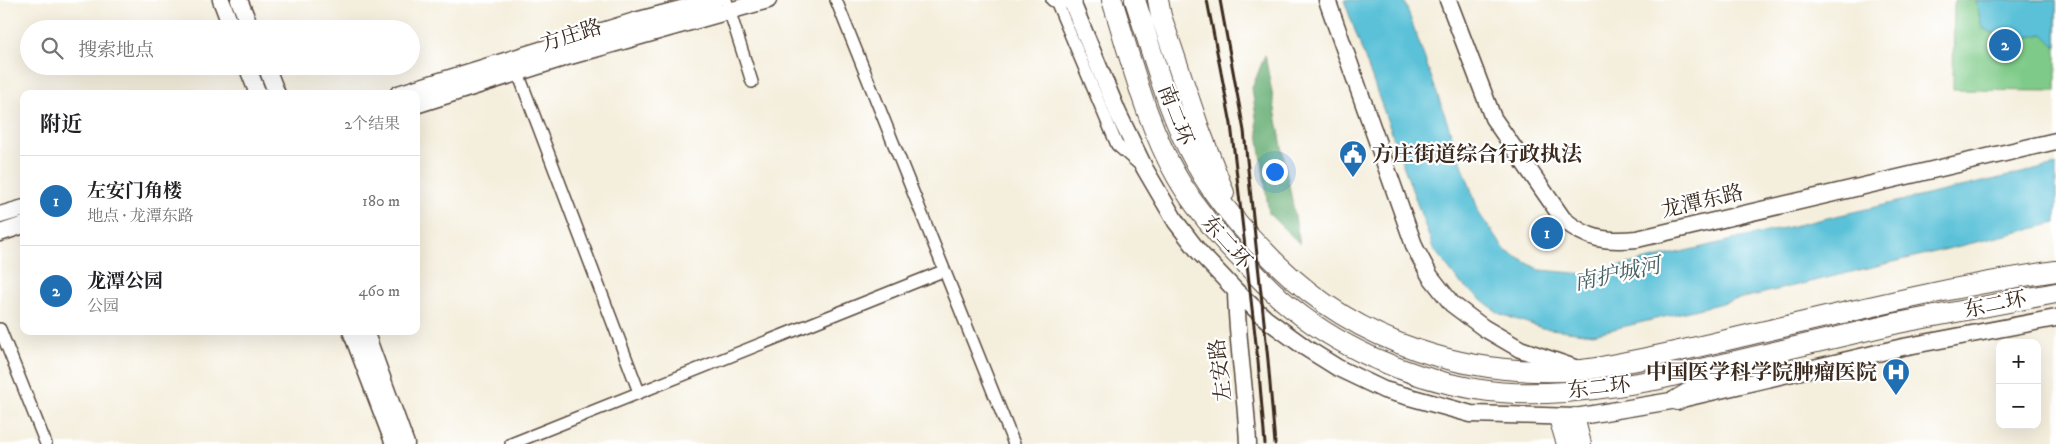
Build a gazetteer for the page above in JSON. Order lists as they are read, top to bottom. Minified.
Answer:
{"streets":{"highway":["南二环","东二环"],"street":["方庄路","龙潭东路","左安路"]},"crossings":[["南二环","东二环"]],"water":["南护城河"],"places":{"public building":["方庄街道综合行政执法"],"hospital":["中国医学科学院肿瘤医院"]},"page":{"search":"搜索地点","pins":["2","1"],"heading":["附近","2个结果"],"list":[{"mark":"1","name":"左安门角楼","note":"地点 · 龙潭东路","value":"180 m"},{"mark":"2","name":"龙潭公园","note":"公园","value":"460 m"}],"map_buttons":["+","−"]}}
